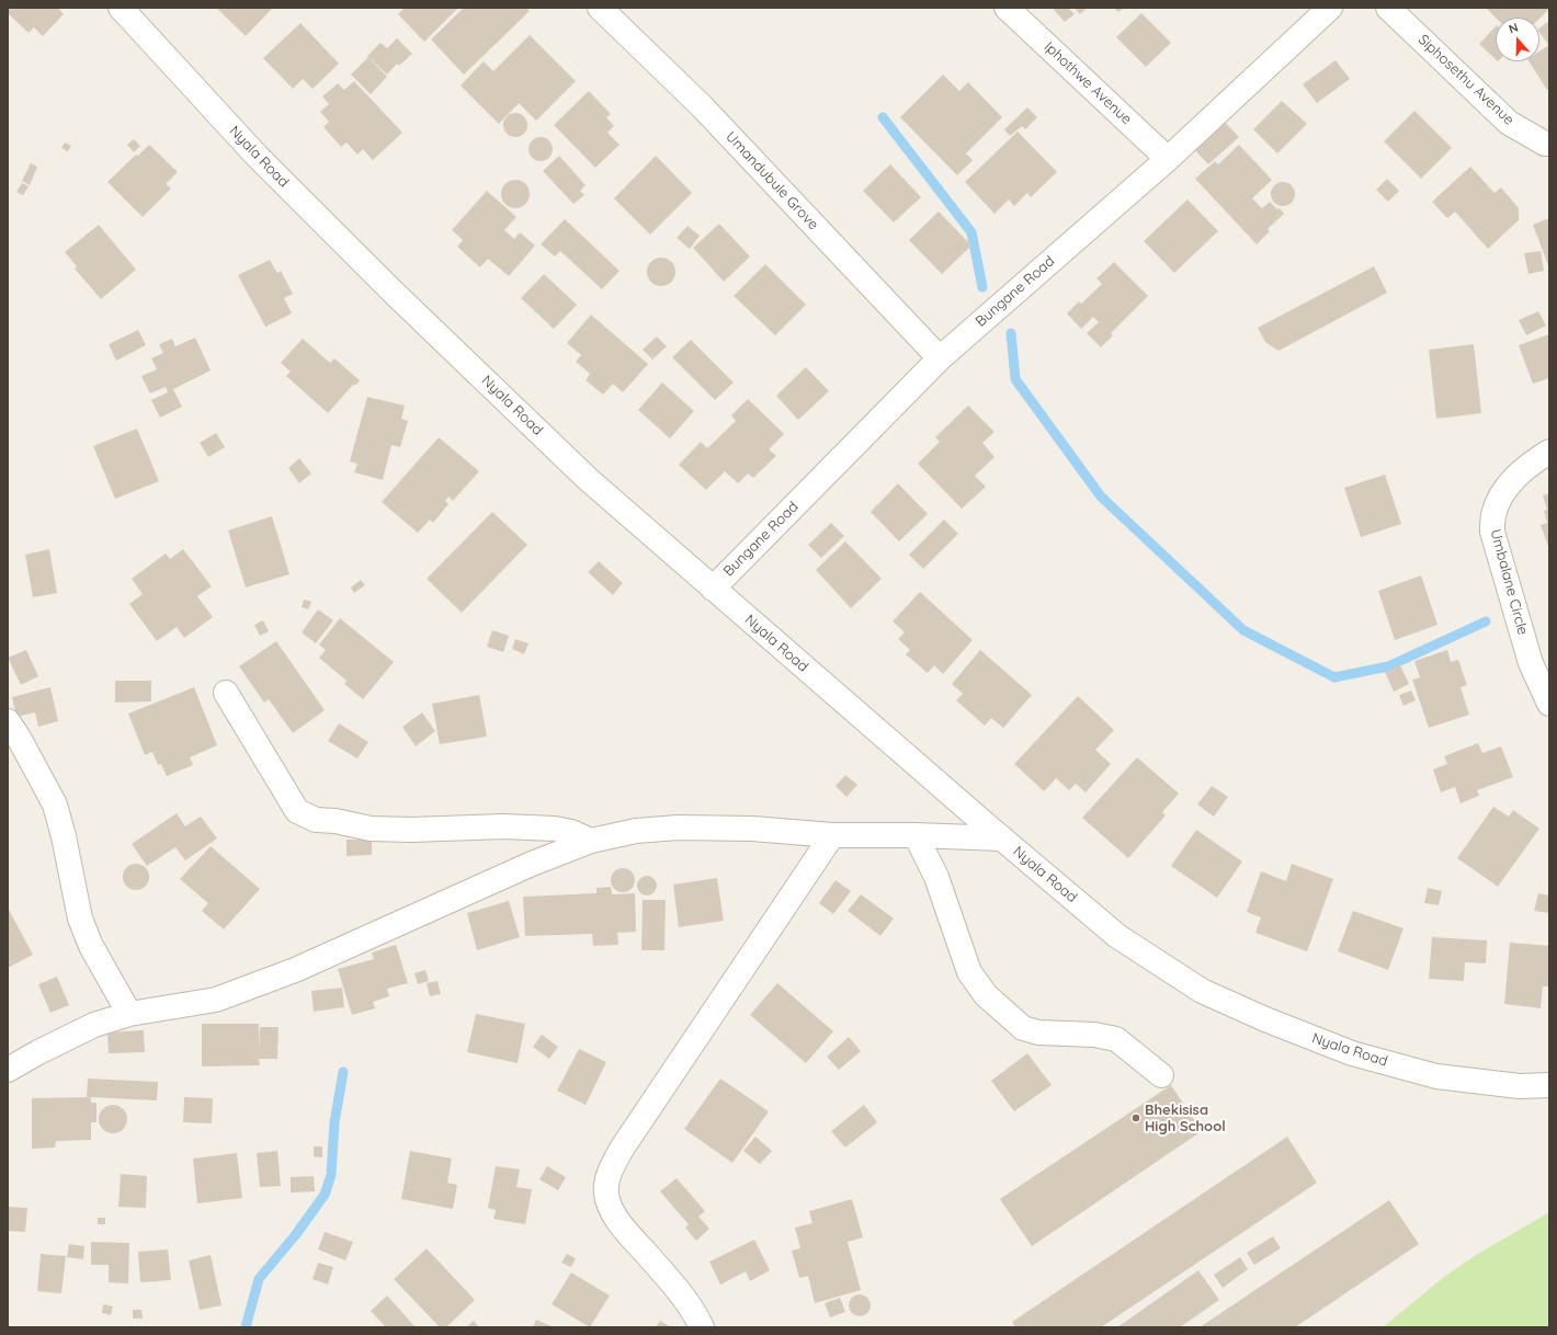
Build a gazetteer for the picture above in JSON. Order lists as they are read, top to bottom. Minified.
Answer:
{"streets":{"street":["Siphosethu Avenue","Iphothwe Avenue","Nyala Road","Umandubule Grove","Bungane Road","Umbalane Circle"]},"crossings":[["Iphothwe Avenue","Bungane Road"],["Nyala Road","Bungane Road"],["Umandubule Grove","Bungane Road"]],"places":["Bhekisisa High School"],"north":"top"}
